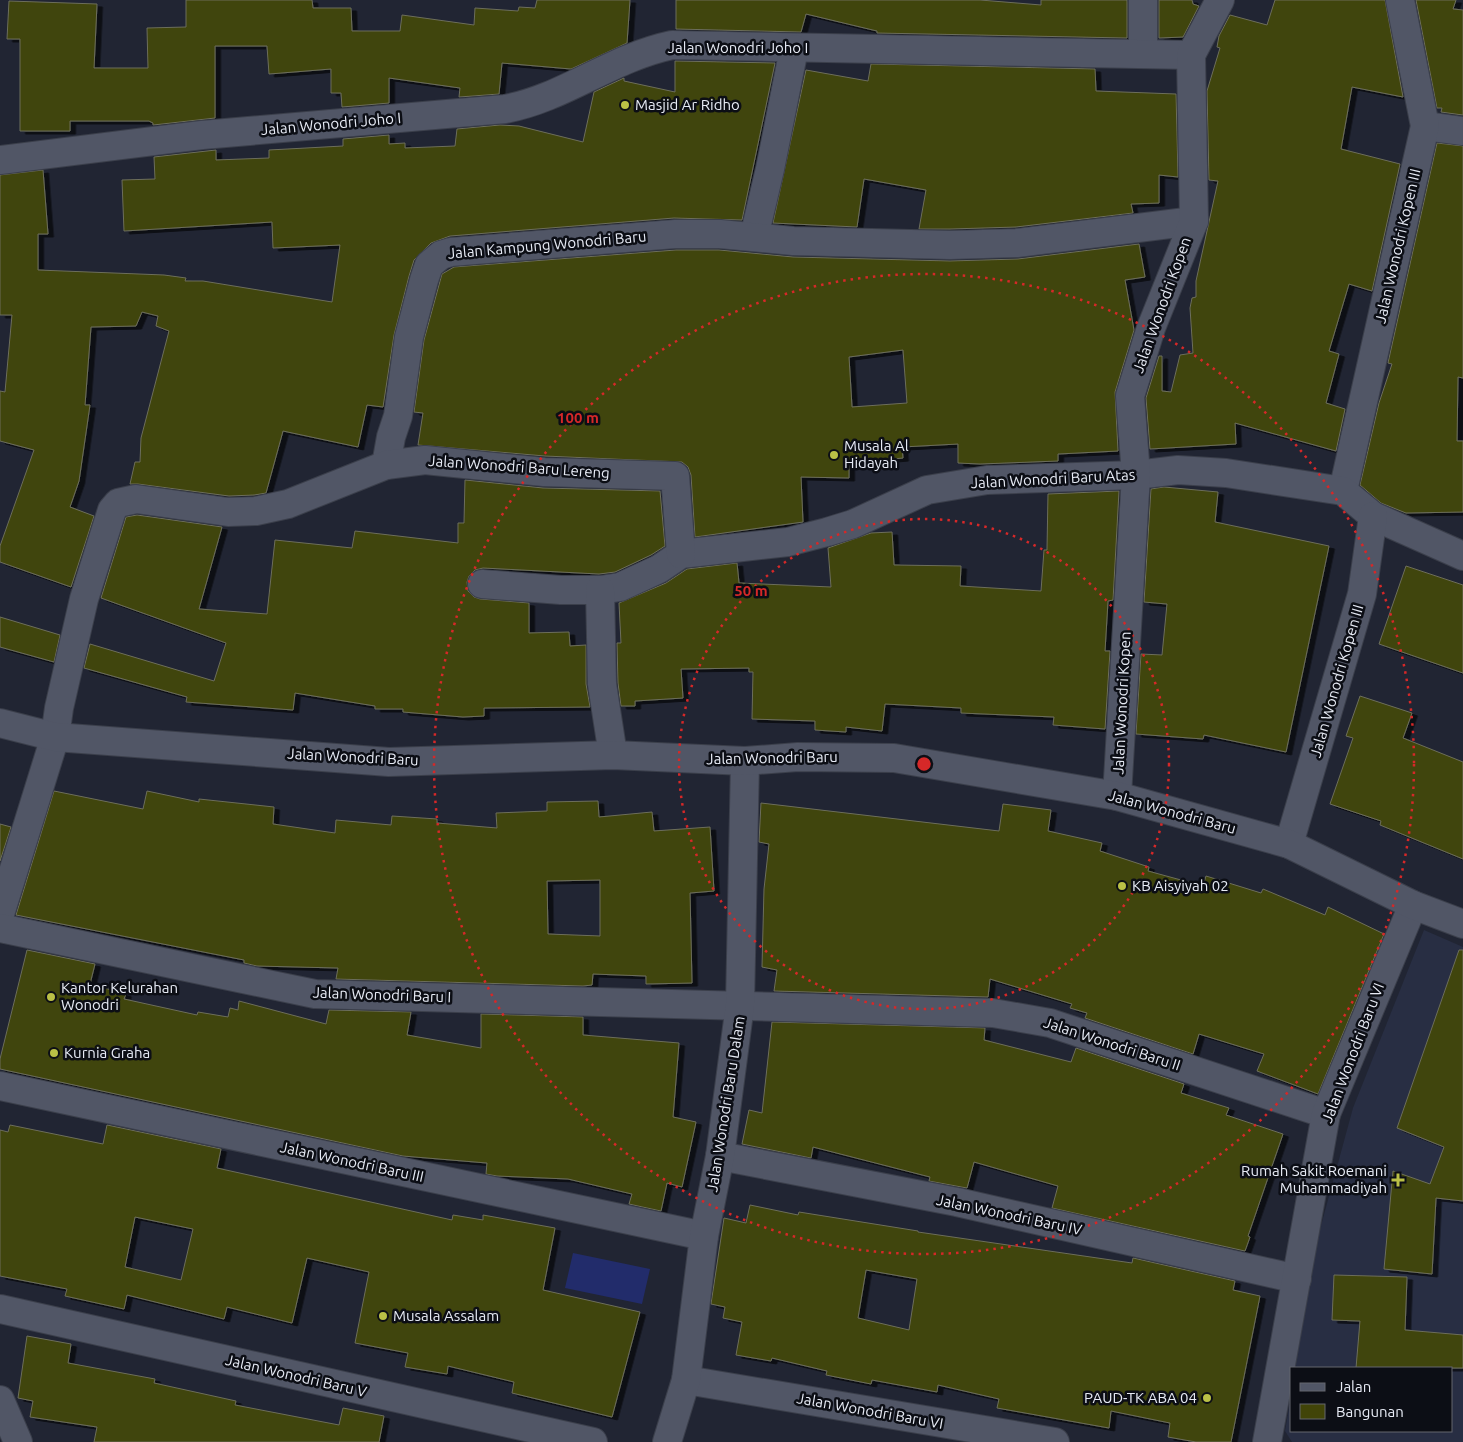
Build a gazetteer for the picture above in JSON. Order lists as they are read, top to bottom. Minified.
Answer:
{"streets":{"street":["Jalan Wonodri Joho I","Jalan Kampung Wonodri Baru","Jalan Wonodri Kopen III","Jalan Wonodri Kopen","Jalan Wonodri Baru Lereng","Jalan Wonodri Baru Atas","Jalan Wonodri Baru","Jalan Wonodri Baru I","Jalan Wonodri Baru II","Jalan Wonodri Baru VI","Jalan Wonodri Baru Dalam","Jalan Wonodri Baru III","Jalan Wonodri Baru IV","Jalan Wonodri Baru V"]},"crossings":[["Jalan Wonodri Joho I","Jalan Wonodri Kopen"],["Jalan Kampung Wonodri Baru","Jalan Wonodri Kopen"],["Jalan Kampung Wonodri Baru","Jalan Wonodri Baru Lereng"],["Jalan Wonodri Kopen III","Jalan Wonodri Baru Atas"],["Jalan Wonodri Kopen III","Jalan Wonodri Baru"],["Jalan Wonodri Kopen","Jalan Wonodri Baru Atas"],["Jalan Wonodri Kopen","Jalan Wonodri Baru"],["Jalan Wonodri Baru Lereng","Jalan Wonodri Baru Atas"],["Jalan Wonodri Baru Lereng","Jalan Wonodri Baru"],["Jalan Wonodri Baru","Jalan Wonodri Baru VI"],["Jalan Wonodri Baru","Jalan Wonodri Baru Dalam"],["Jalan Wonodri Baru I","Jalan Wonodri Baru II"],["Jalan Wonodri Baru I","Jalan Wonodri Baru Dalam"],["Jalan Wonodri Baru II","Jalan Wonodri Baru VI"],["Jalan Wonodri Baru II","Jalan Wonodri Baru Dalam"],["Jalan Wonodri Baru VI","Jalan Wonodri Baru Dalam"],["Jalan Wonodri Baru VI","Jalan Wonodri Baru IV"],["Jalan Wonodri Baru Dalam","Jalan Wonodri Baru III"],["Jalan Wonodri Baru Dalam","Jalan Wonodri Baru IV"]],"places":{"other":["Masjid Ar Ridho","Musala Al Hidayah","KB Aisyiyah 02","Kantor Kelurahan Wonodri","Kurnia Graha","Musala Assalam","PAUD-TK ABA 04"],"health":["Rumah Sakit Roemani Muhammadiyah"]},"legend":["Jalan","Bangunan"],"rings":["100 m","50 m"]}
